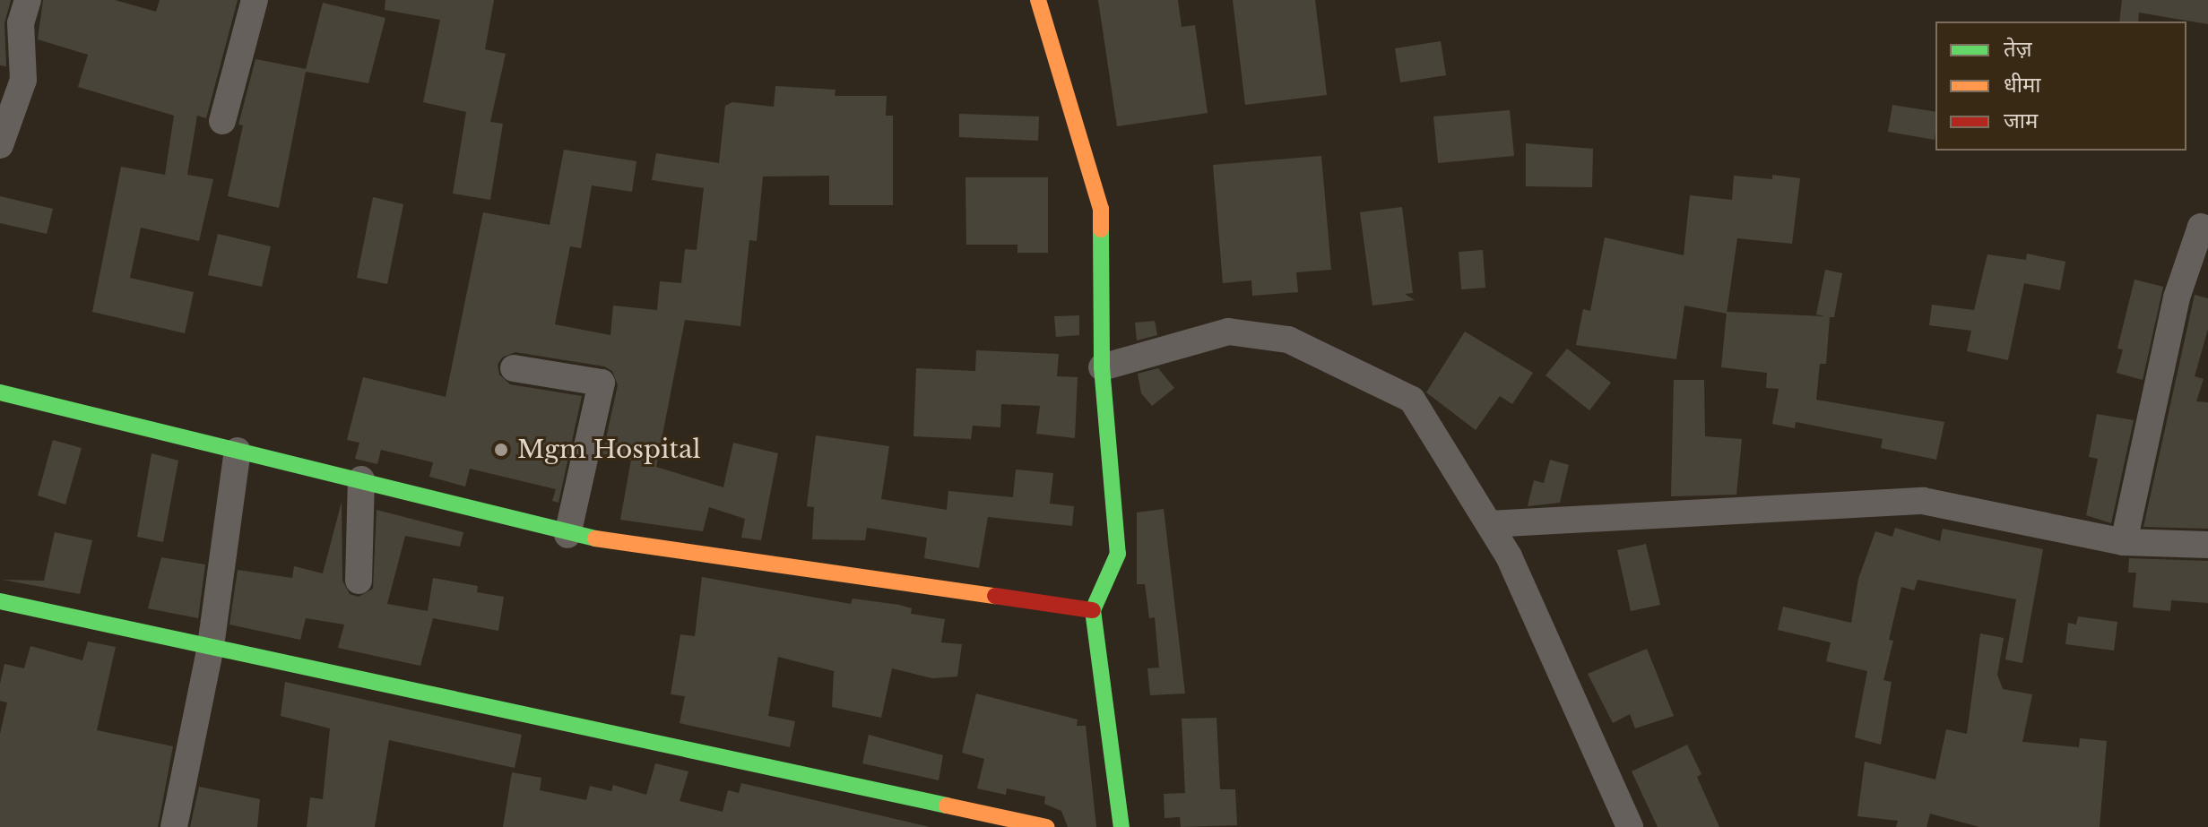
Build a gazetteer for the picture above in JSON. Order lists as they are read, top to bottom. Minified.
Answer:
{"places":["Mgm Hospital"],"legend":["तेज़","धीमा","जाम"]}
